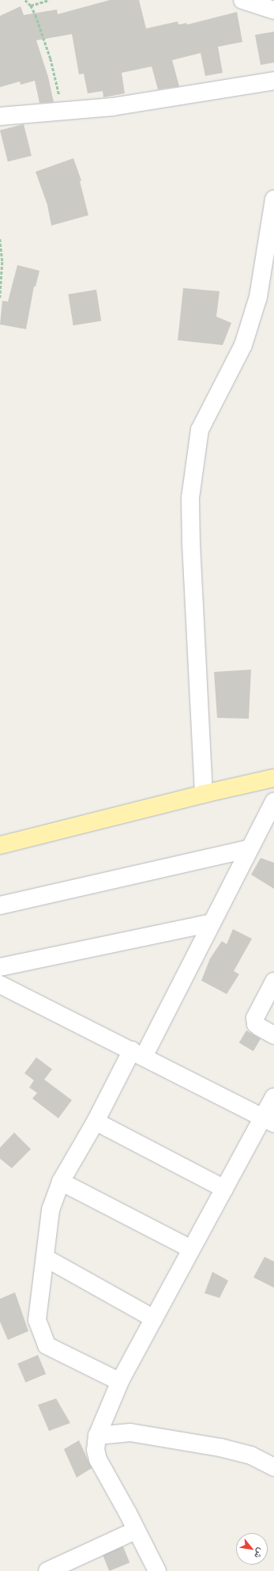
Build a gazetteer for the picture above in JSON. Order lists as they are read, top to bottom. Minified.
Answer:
{"north":"bottom right"}
